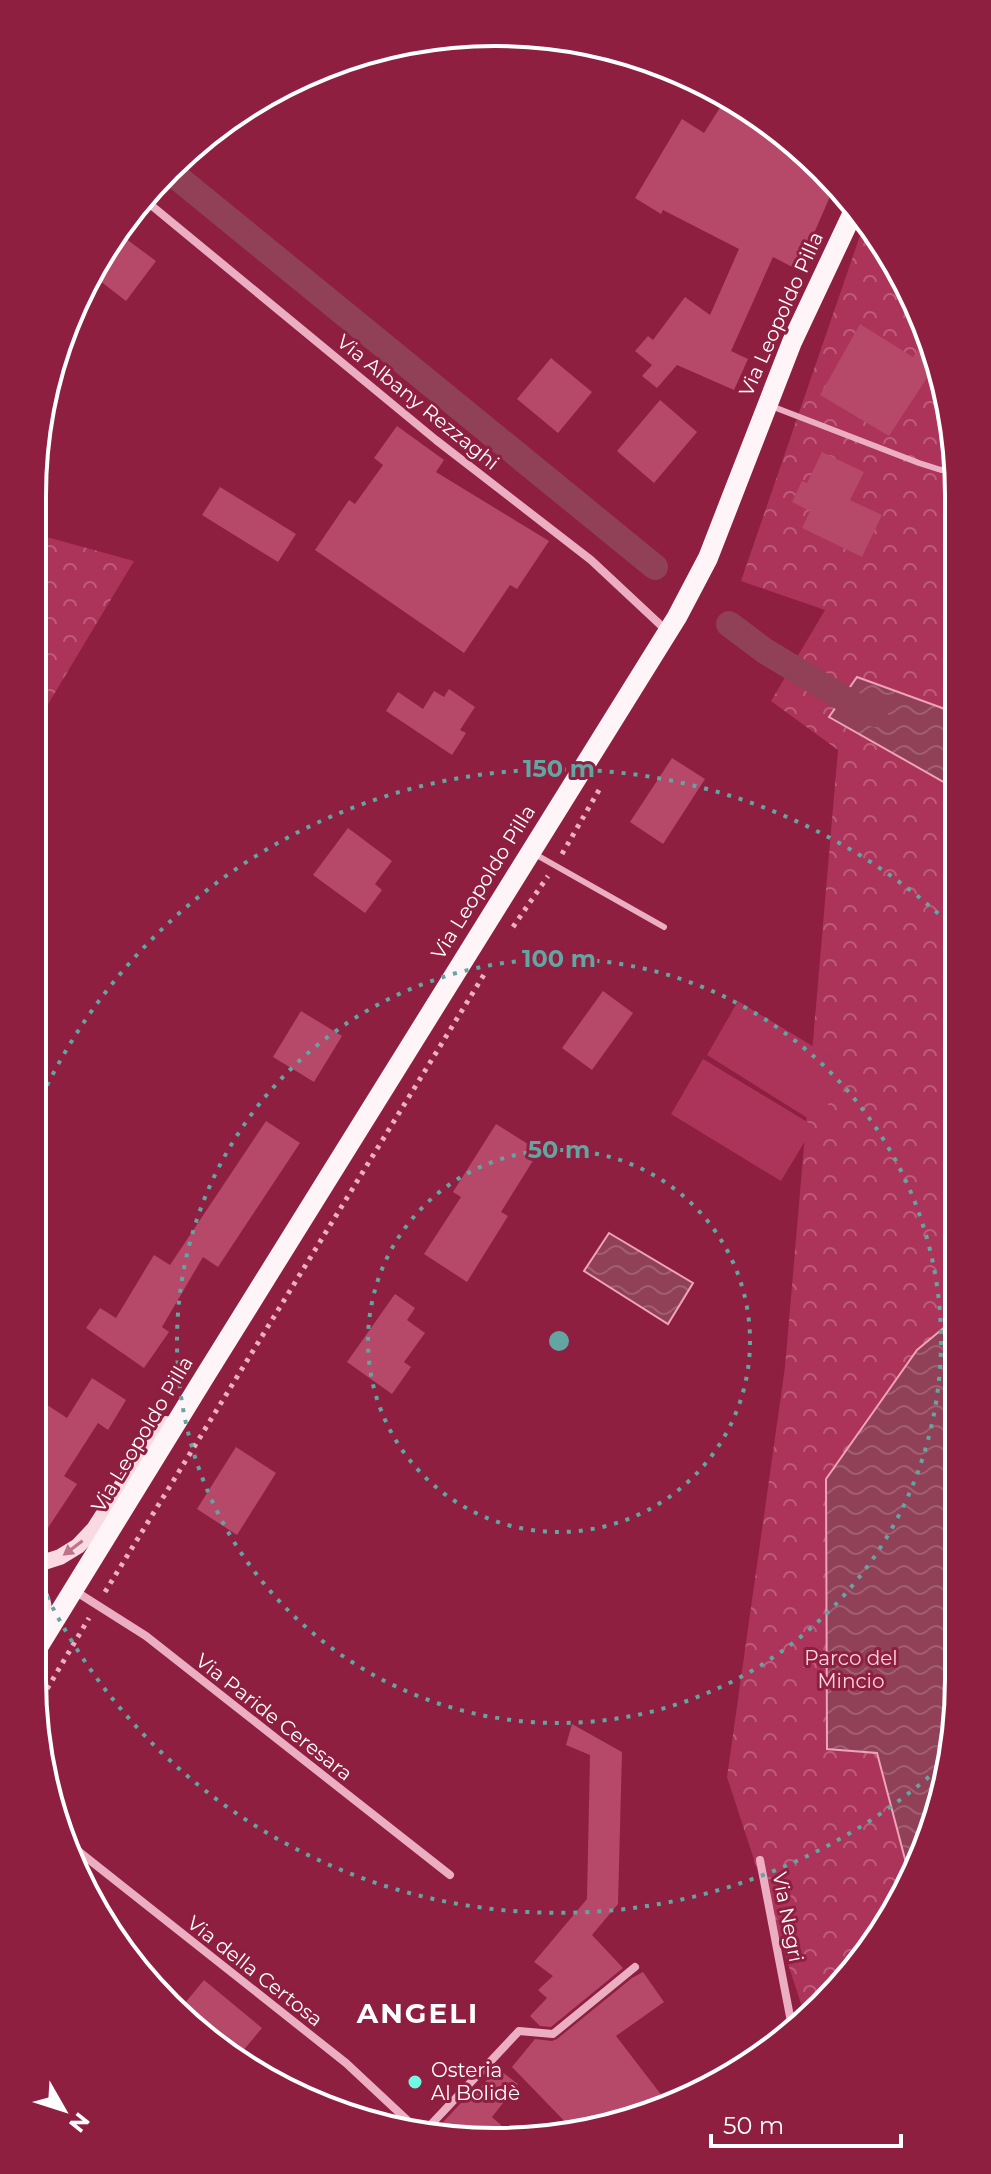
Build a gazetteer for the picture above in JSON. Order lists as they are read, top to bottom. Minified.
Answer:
{"streets":{"main road":["Via Leopoldo Pilla"],"street":["Via Albany Rezzaghi","Via Paride Ceresara","Via Negri","Via della Certosa"]},"crossings":[["Via Leopoldo Pilla","Via Albany Rezzaghi"],["Via Leopoldo Pilla","Via Paride Ceresara"]],"districts":["ANGELI"],"parks":["Parco del Mincio"],"places":["Osteria Al Bolidè"],"scale_bar":"50 m","north":"bottom right","rings":["150 m","100 m","50 m"]}
